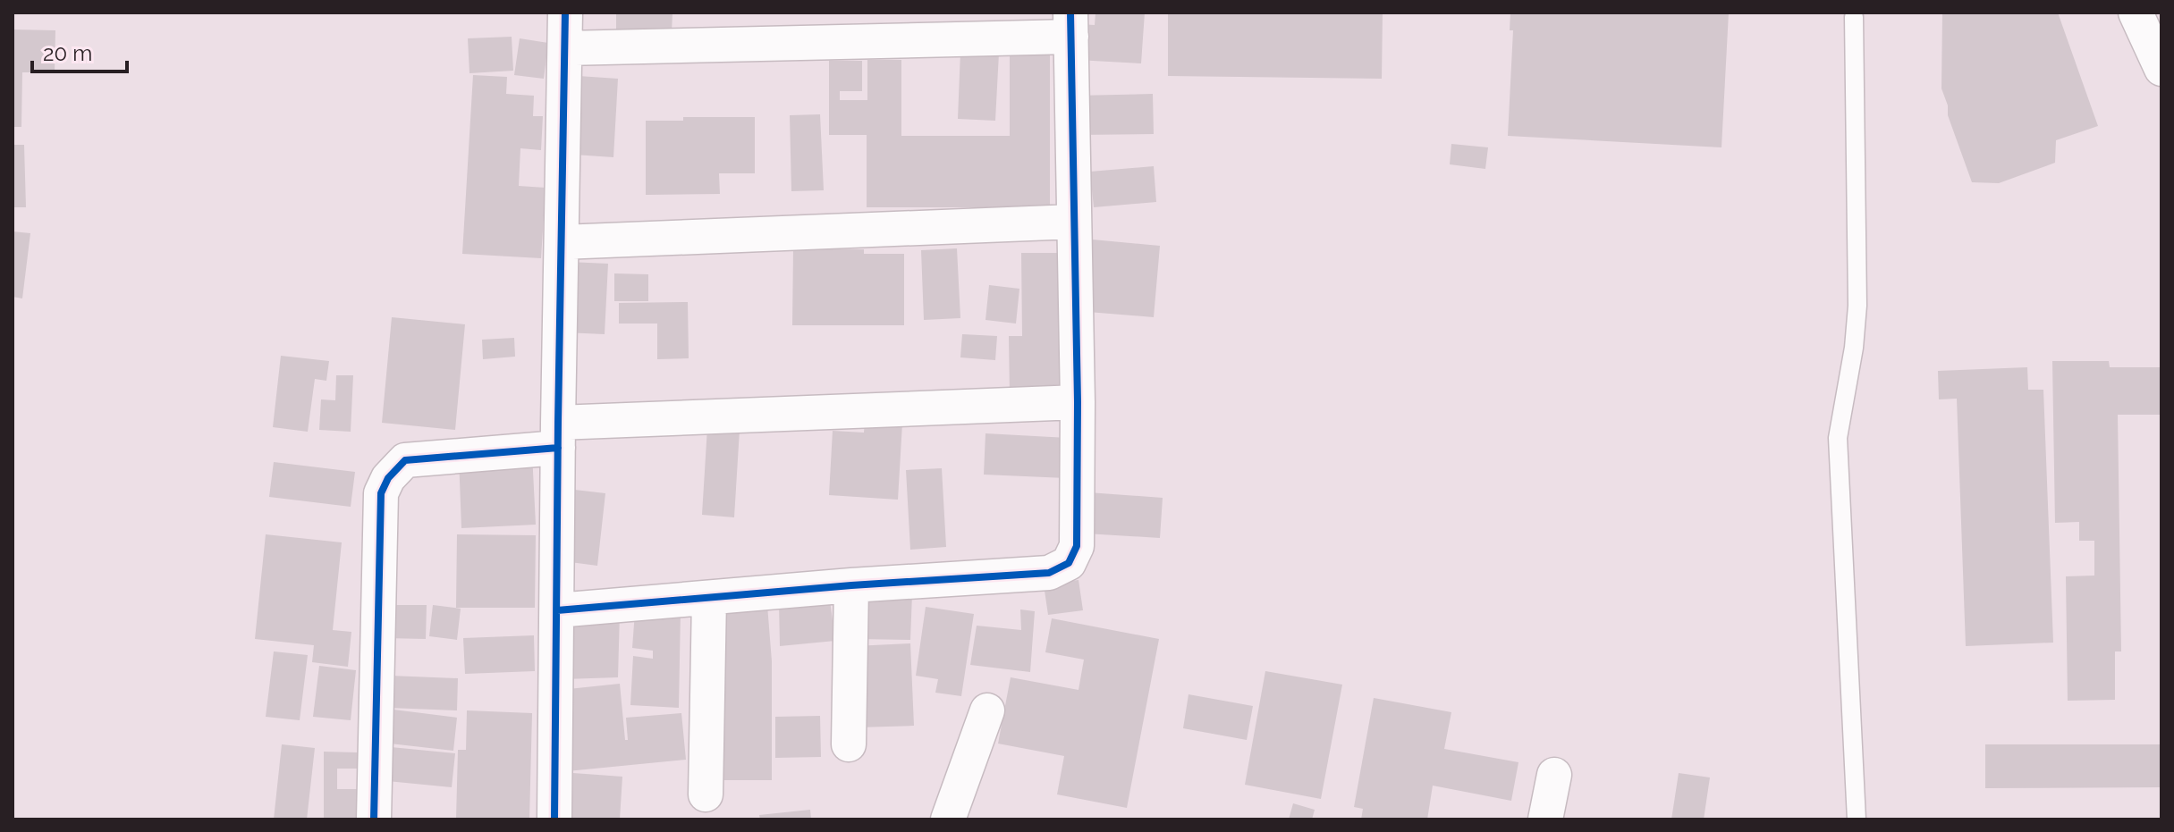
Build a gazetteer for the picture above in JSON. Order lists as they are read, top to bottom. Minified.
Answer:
{"scale_bar":"20 m"}
